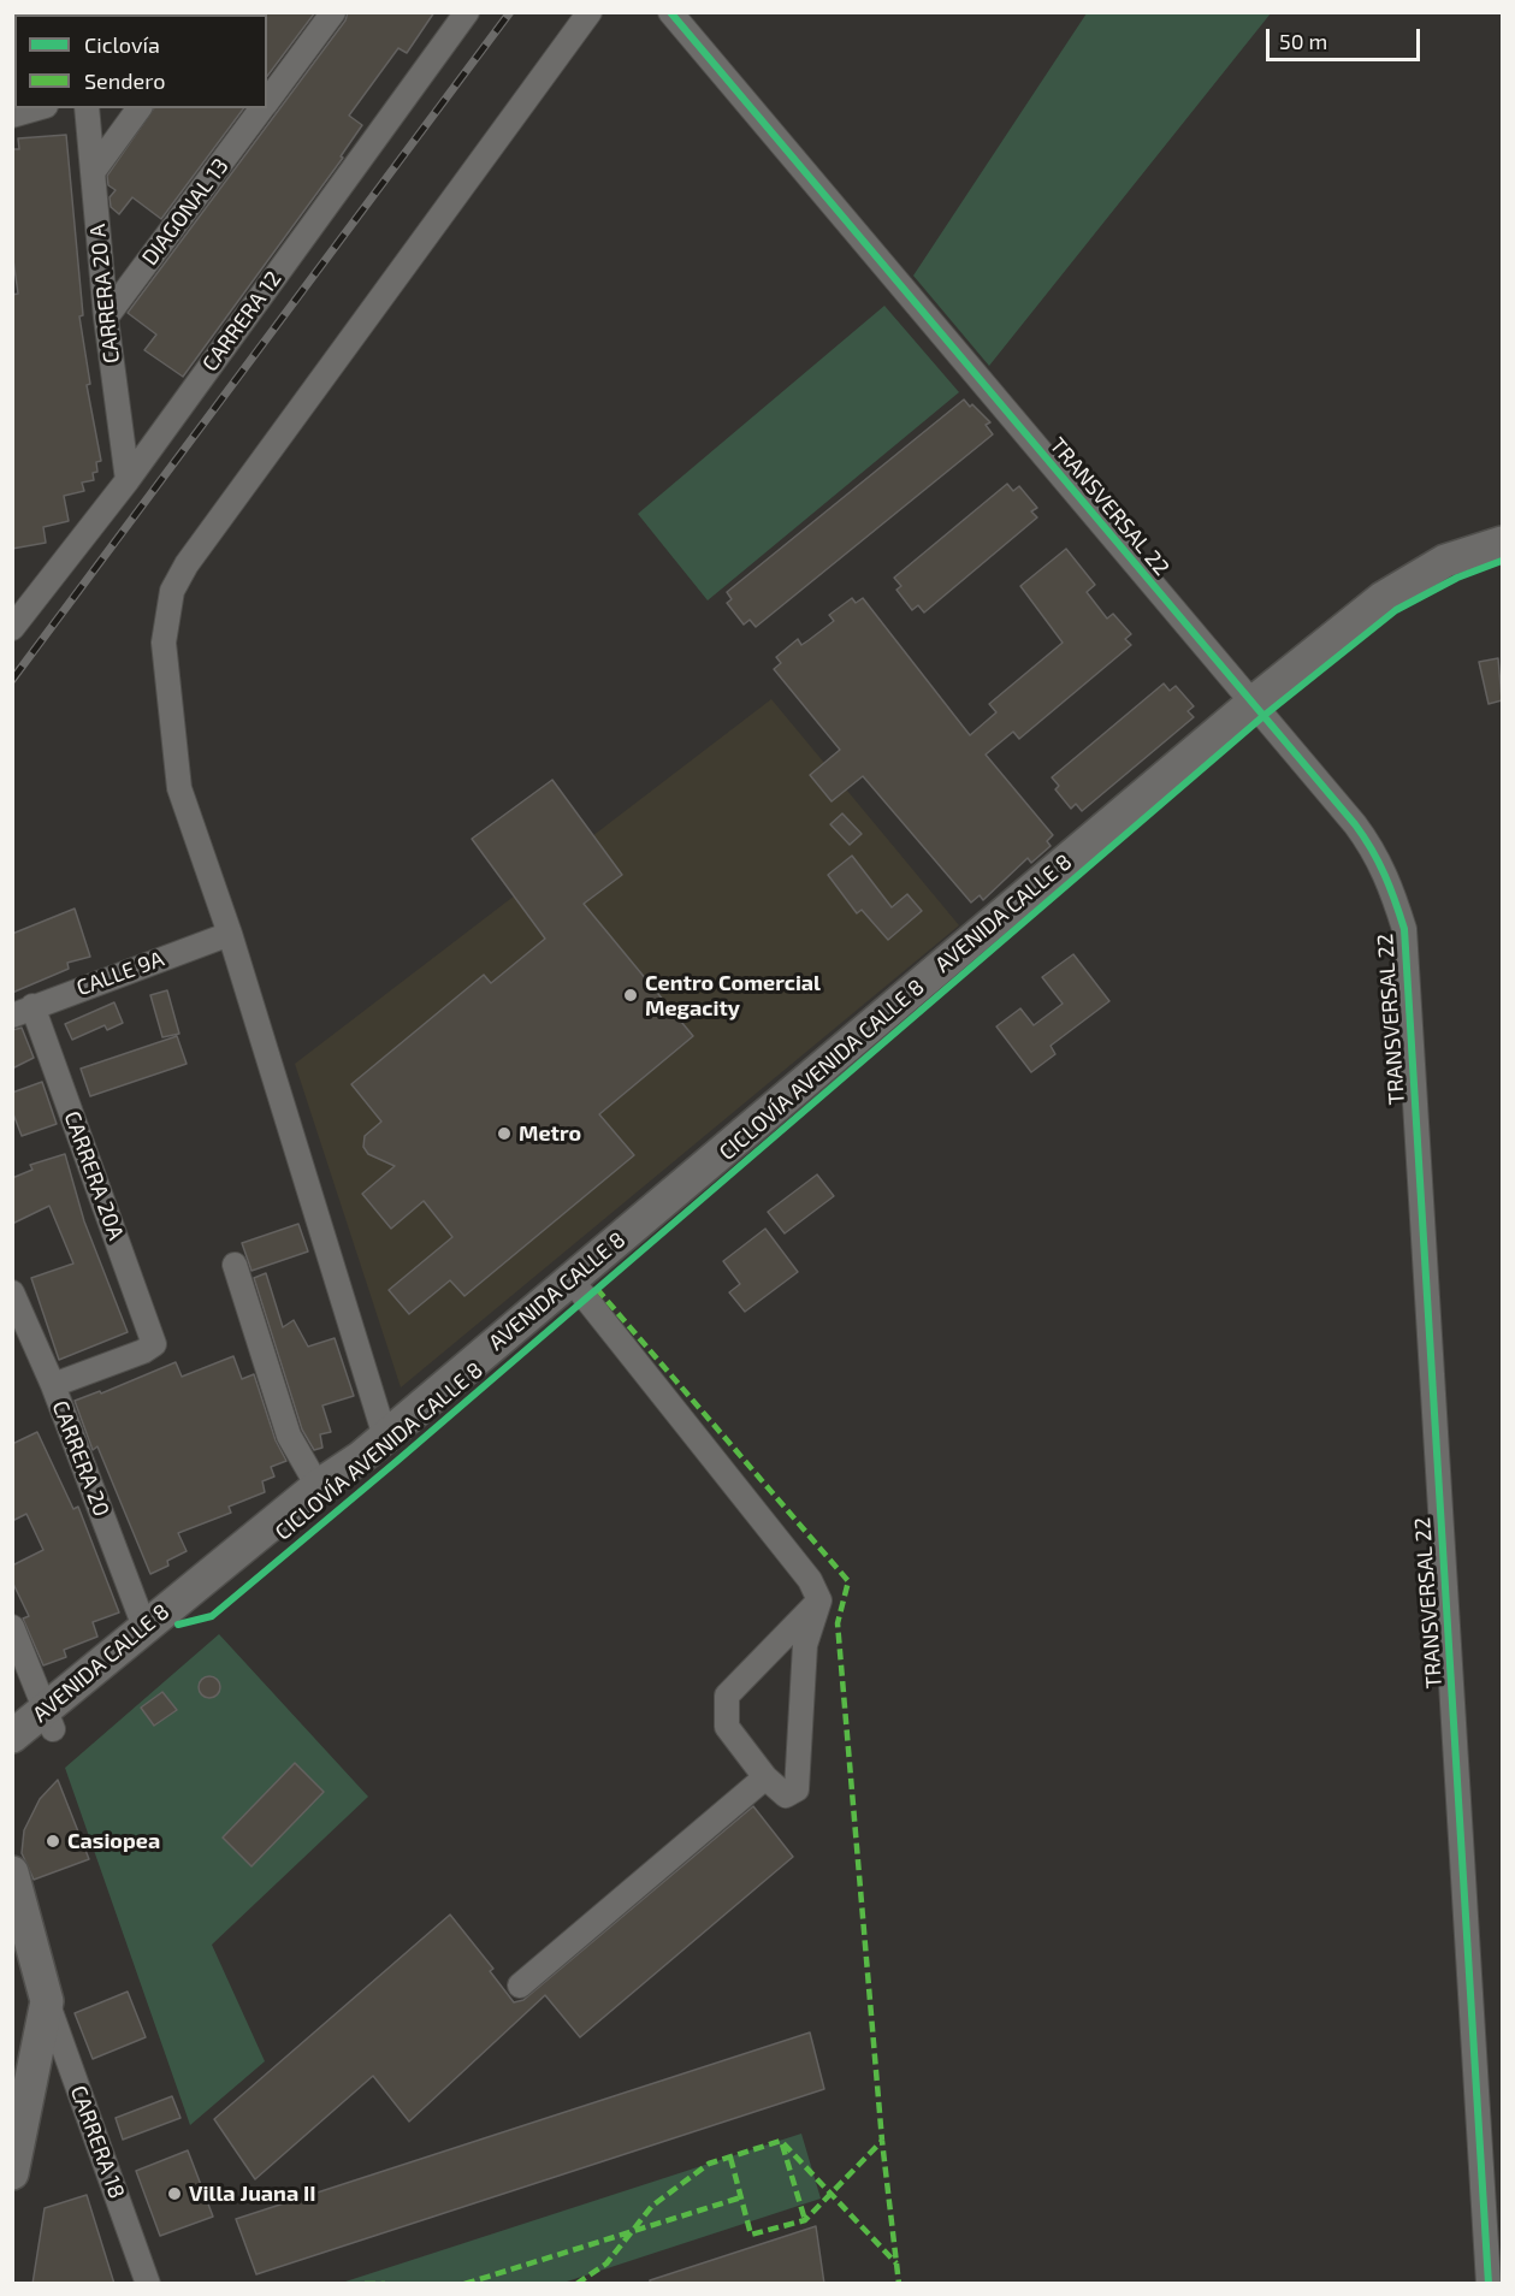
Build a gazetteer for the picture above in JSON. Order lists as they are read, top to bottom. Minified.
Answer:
{"streets":{"main road":["AVENIDA CALLE 8"],"street":["DIAGONAL 13","CARRERA 20 A","CARRERA 12","TRANSVERSAL 22","CALLE 9A","CARRERA 20A","CARRERA 20","CARRERA 18"],"cycle path":["CICLOVÍA AVENIDA CALLE 8"]},"crossings":[["DIAGONAL 13","CARRERA 20 A"],["CARRERA 20 A","CARRERA 12"],["TRANSVERSAL 22","AVENIDA CALLE 8"],["AVENIDA CALLE 8","CARRERA 20"],["CALLE 9A","CARRERA 20A"],["CARRERA 20A","CARRERA 20"]],"places":["Centro Comercial Megacity","Metro","Casiopea","Villa Juana II"],"legend":["Ciclovía","Sendero"],"scale_bar":"50 m"}
